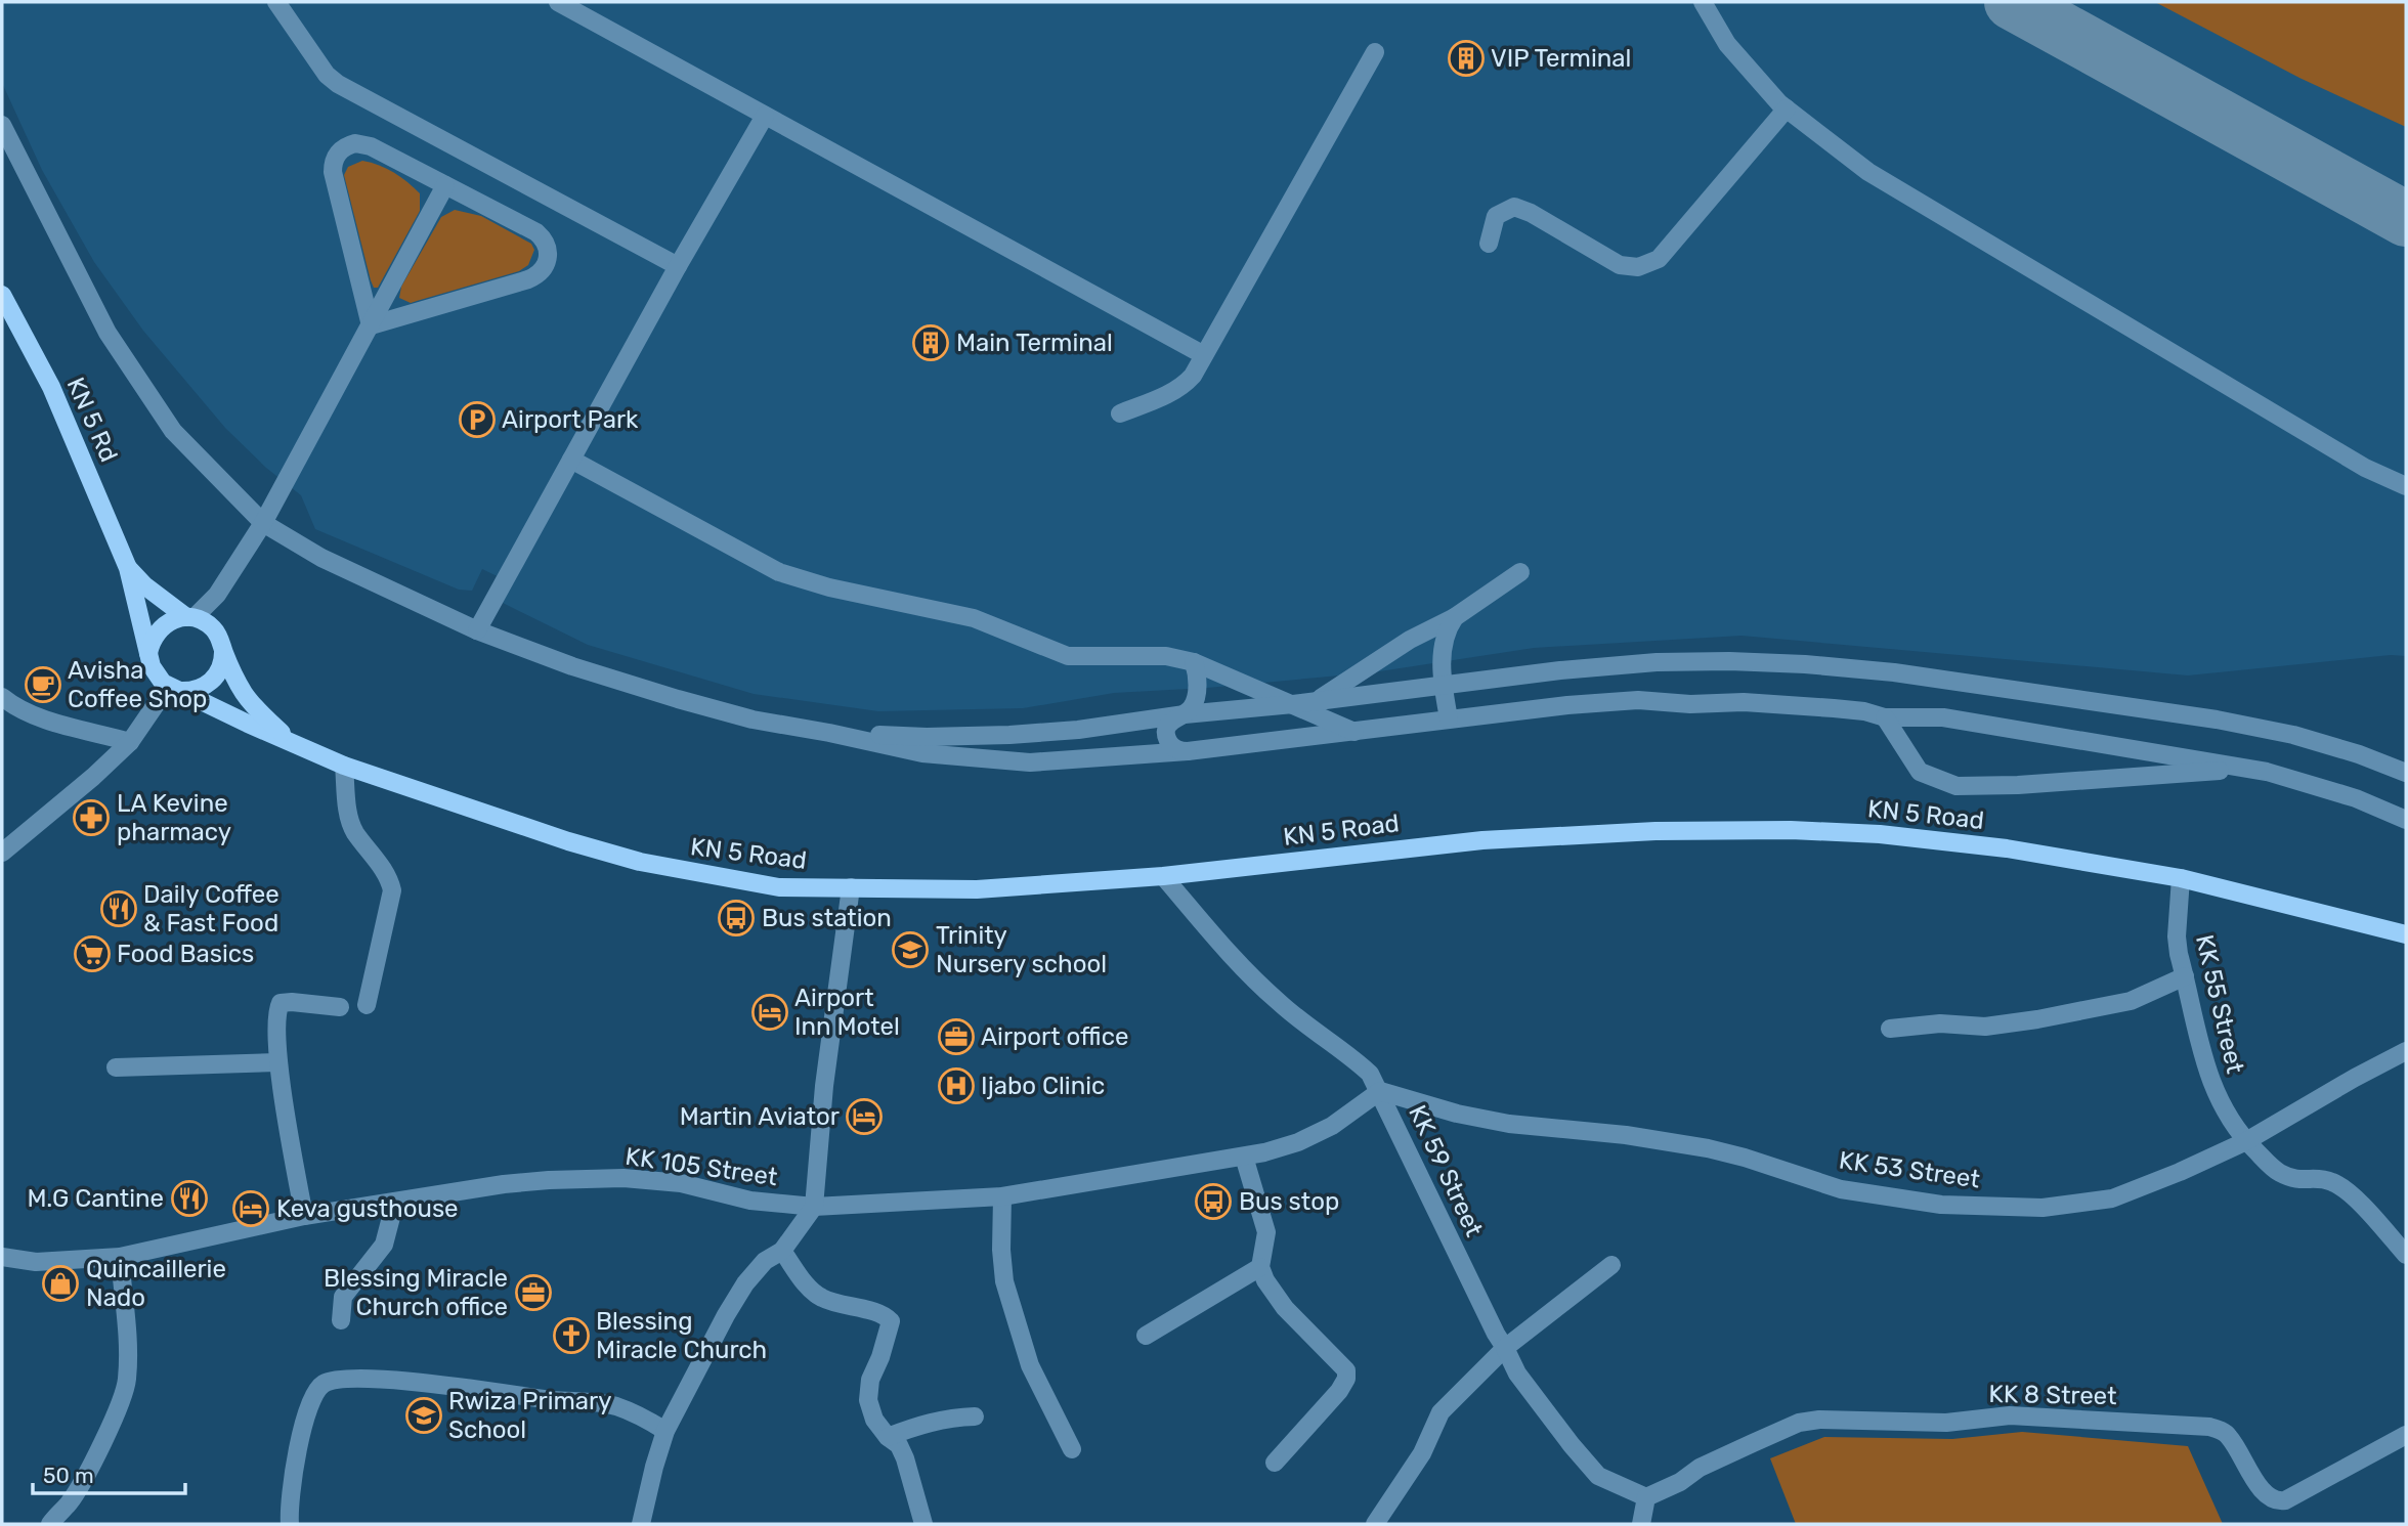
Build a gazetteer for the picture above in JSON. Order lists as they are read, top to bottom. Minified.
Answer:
{"streets":{"main road":["KN 5 Rd","KN 5 Road"],"street":["KK 55 Street","KK 105 Street","KK 53 Street","KK 59 Street","KK 8 Street"]},"crossings":[["KN 5 Rd","KN 5 Road"],["KN 5 Road","KK 55 Street"],["KN 5 Road","KK 59 Street"],["KK 55 Street","KK 53 Street"],["KK 105 Street","KK 53 Street"],["KK 105 Street","KK 59 Street"],["KK 53 Street","KK 59 Street"],["KK 59 Street","KK 8 Street"]],"places":{"building":["VIP Terminal","Main Terminal"],"parking":["Airport Park"],"cafe":["Avisha Coffee Shop"],"pharmacy":["LA Kevine pharmacy"],"restaurant":["Daily Coffee & Fast Food","M.G Cantine"],"bus stop":["Bus station","Bus stop"],"school or university":["Trinity Nursery school","Rwiza Primary School"],"supermarket":["Food Basics"],"hotel":["Airport Inn Motel","Martin Aviator","Keva gusthouse"],"office":["Airport office","Blessing Miracle Church office"],"hospital":["Ijabo Clinic"],"shop":["Quincaillerie Nado"],"church":["Blessing Miracle Church"]},"scale_bar":"50 m"}
